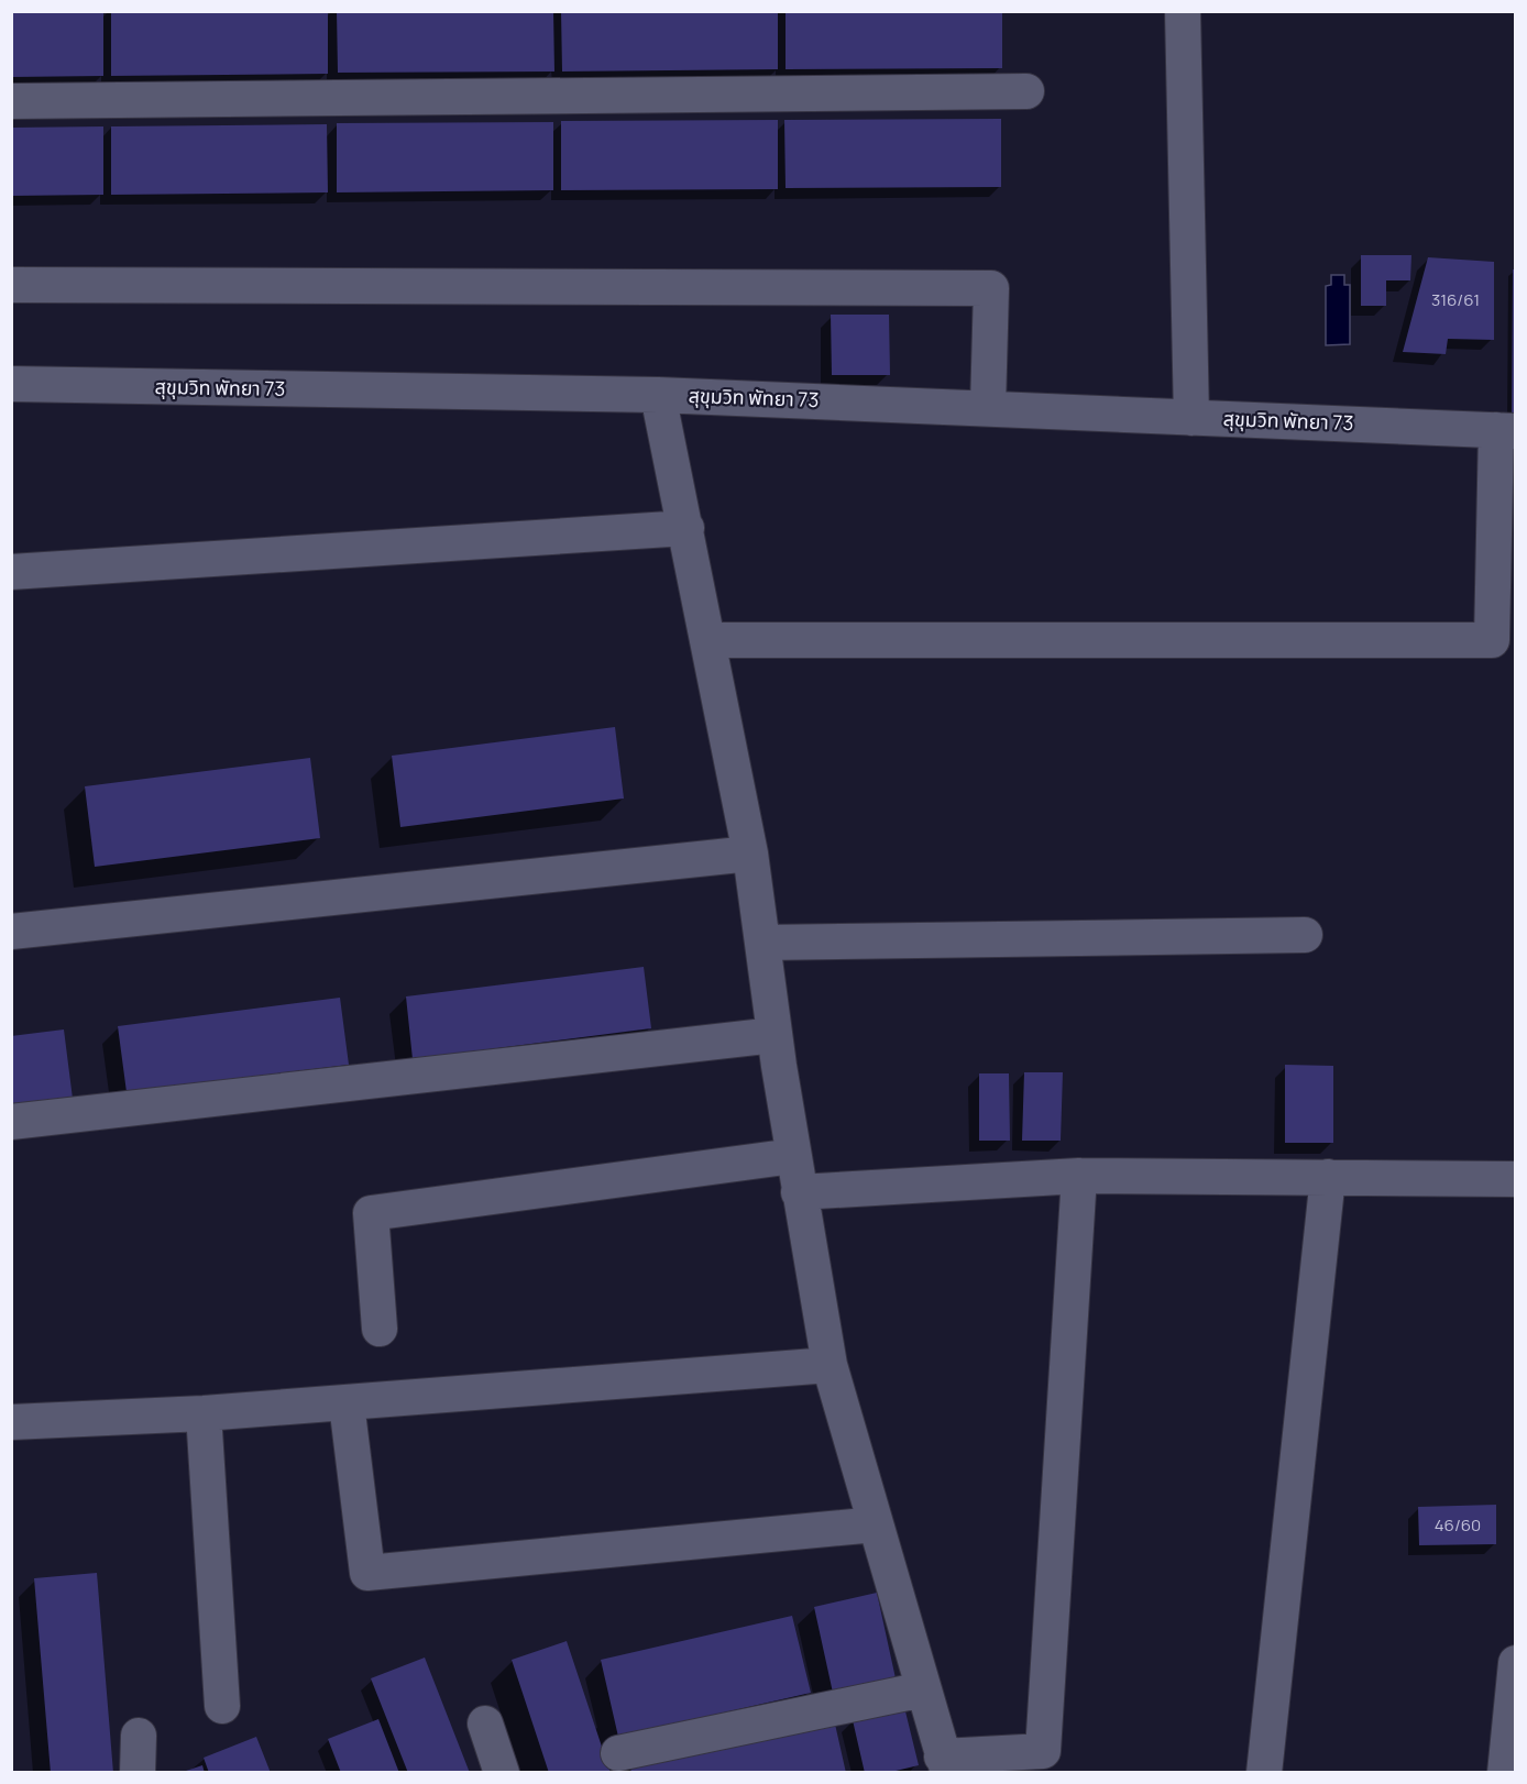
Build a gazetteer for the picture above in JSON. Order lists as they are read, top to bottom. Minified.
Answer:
{"streets":{"street":["สุขุมวิท พัทยา 73"]},"house_numbers":["316/61","46/60"]}
